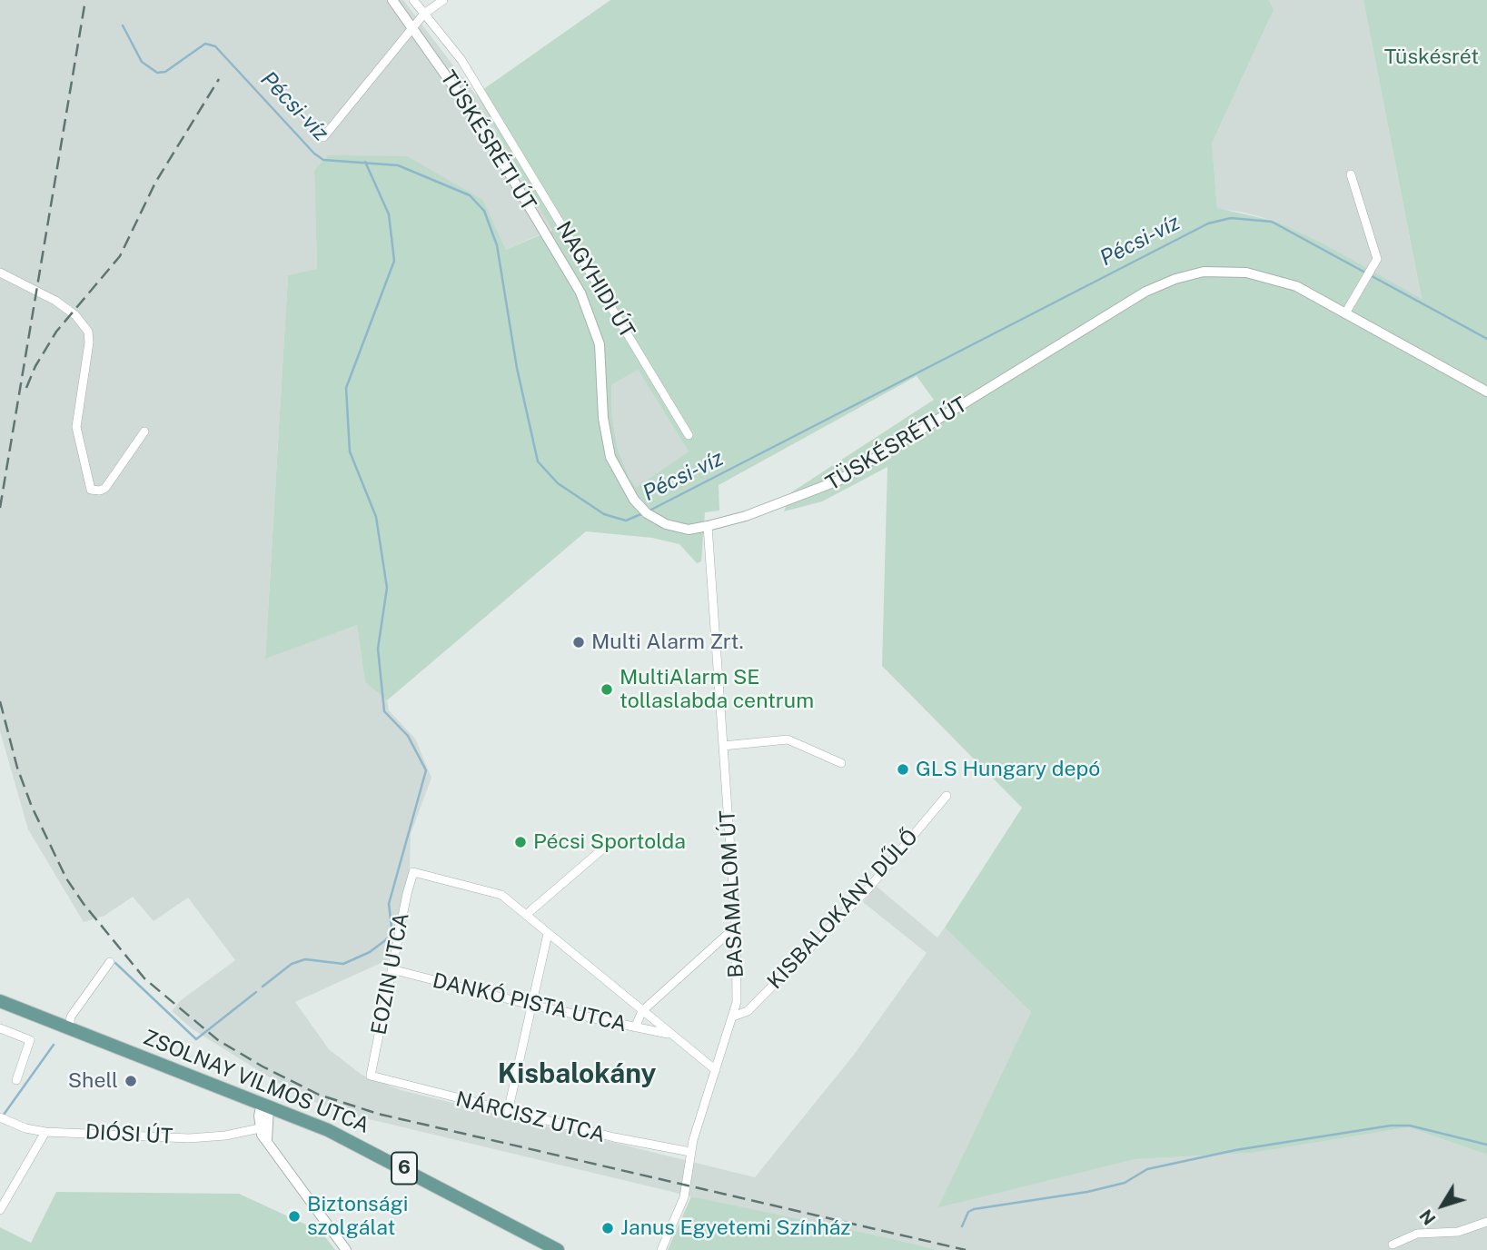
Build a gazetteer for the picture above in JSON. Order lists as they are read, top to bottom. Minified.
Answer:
{"streets":{"main road":["ZSOLNAY VILMOS UTCA","6"],"street":["TÜSKÉSRÉTI ÚT","NAGYHIDI ÚT","BASAMALOM ÚT","KISBALOKÁNY DŰLŐ","EOZIN UTCA","DANKÓ PISTA UTCA","NÁRCISZ UTCA","DIÓSI ÚT"]},"crossings":[["TÜSKÉSRÉTI ÚT","BASAMALOM ÚT"],["BASAMALOM ÚT","KISBALOKÁNY DŰLŐ"],["BASAMALOM ÚT","NÁRCISZ UTCA"],["EOZIN UTCA","DANKÓ PISTA UTCA"],["EOZIN UTCA","NÁRCISZ UTCA"]],"districts":["Kisbalokány"],"water":["Pécsi-víz"],"parks":["Tüskésrét"],"places":["Multi Alarm Zrt.","MultiAlarm SE tollaslabda centrum","GLS Hungary depó","Pécsi Sportolda","Shell","Biztonsági szolgálat","Janus Egyetemi Színház"],"north":"bottom left"}
